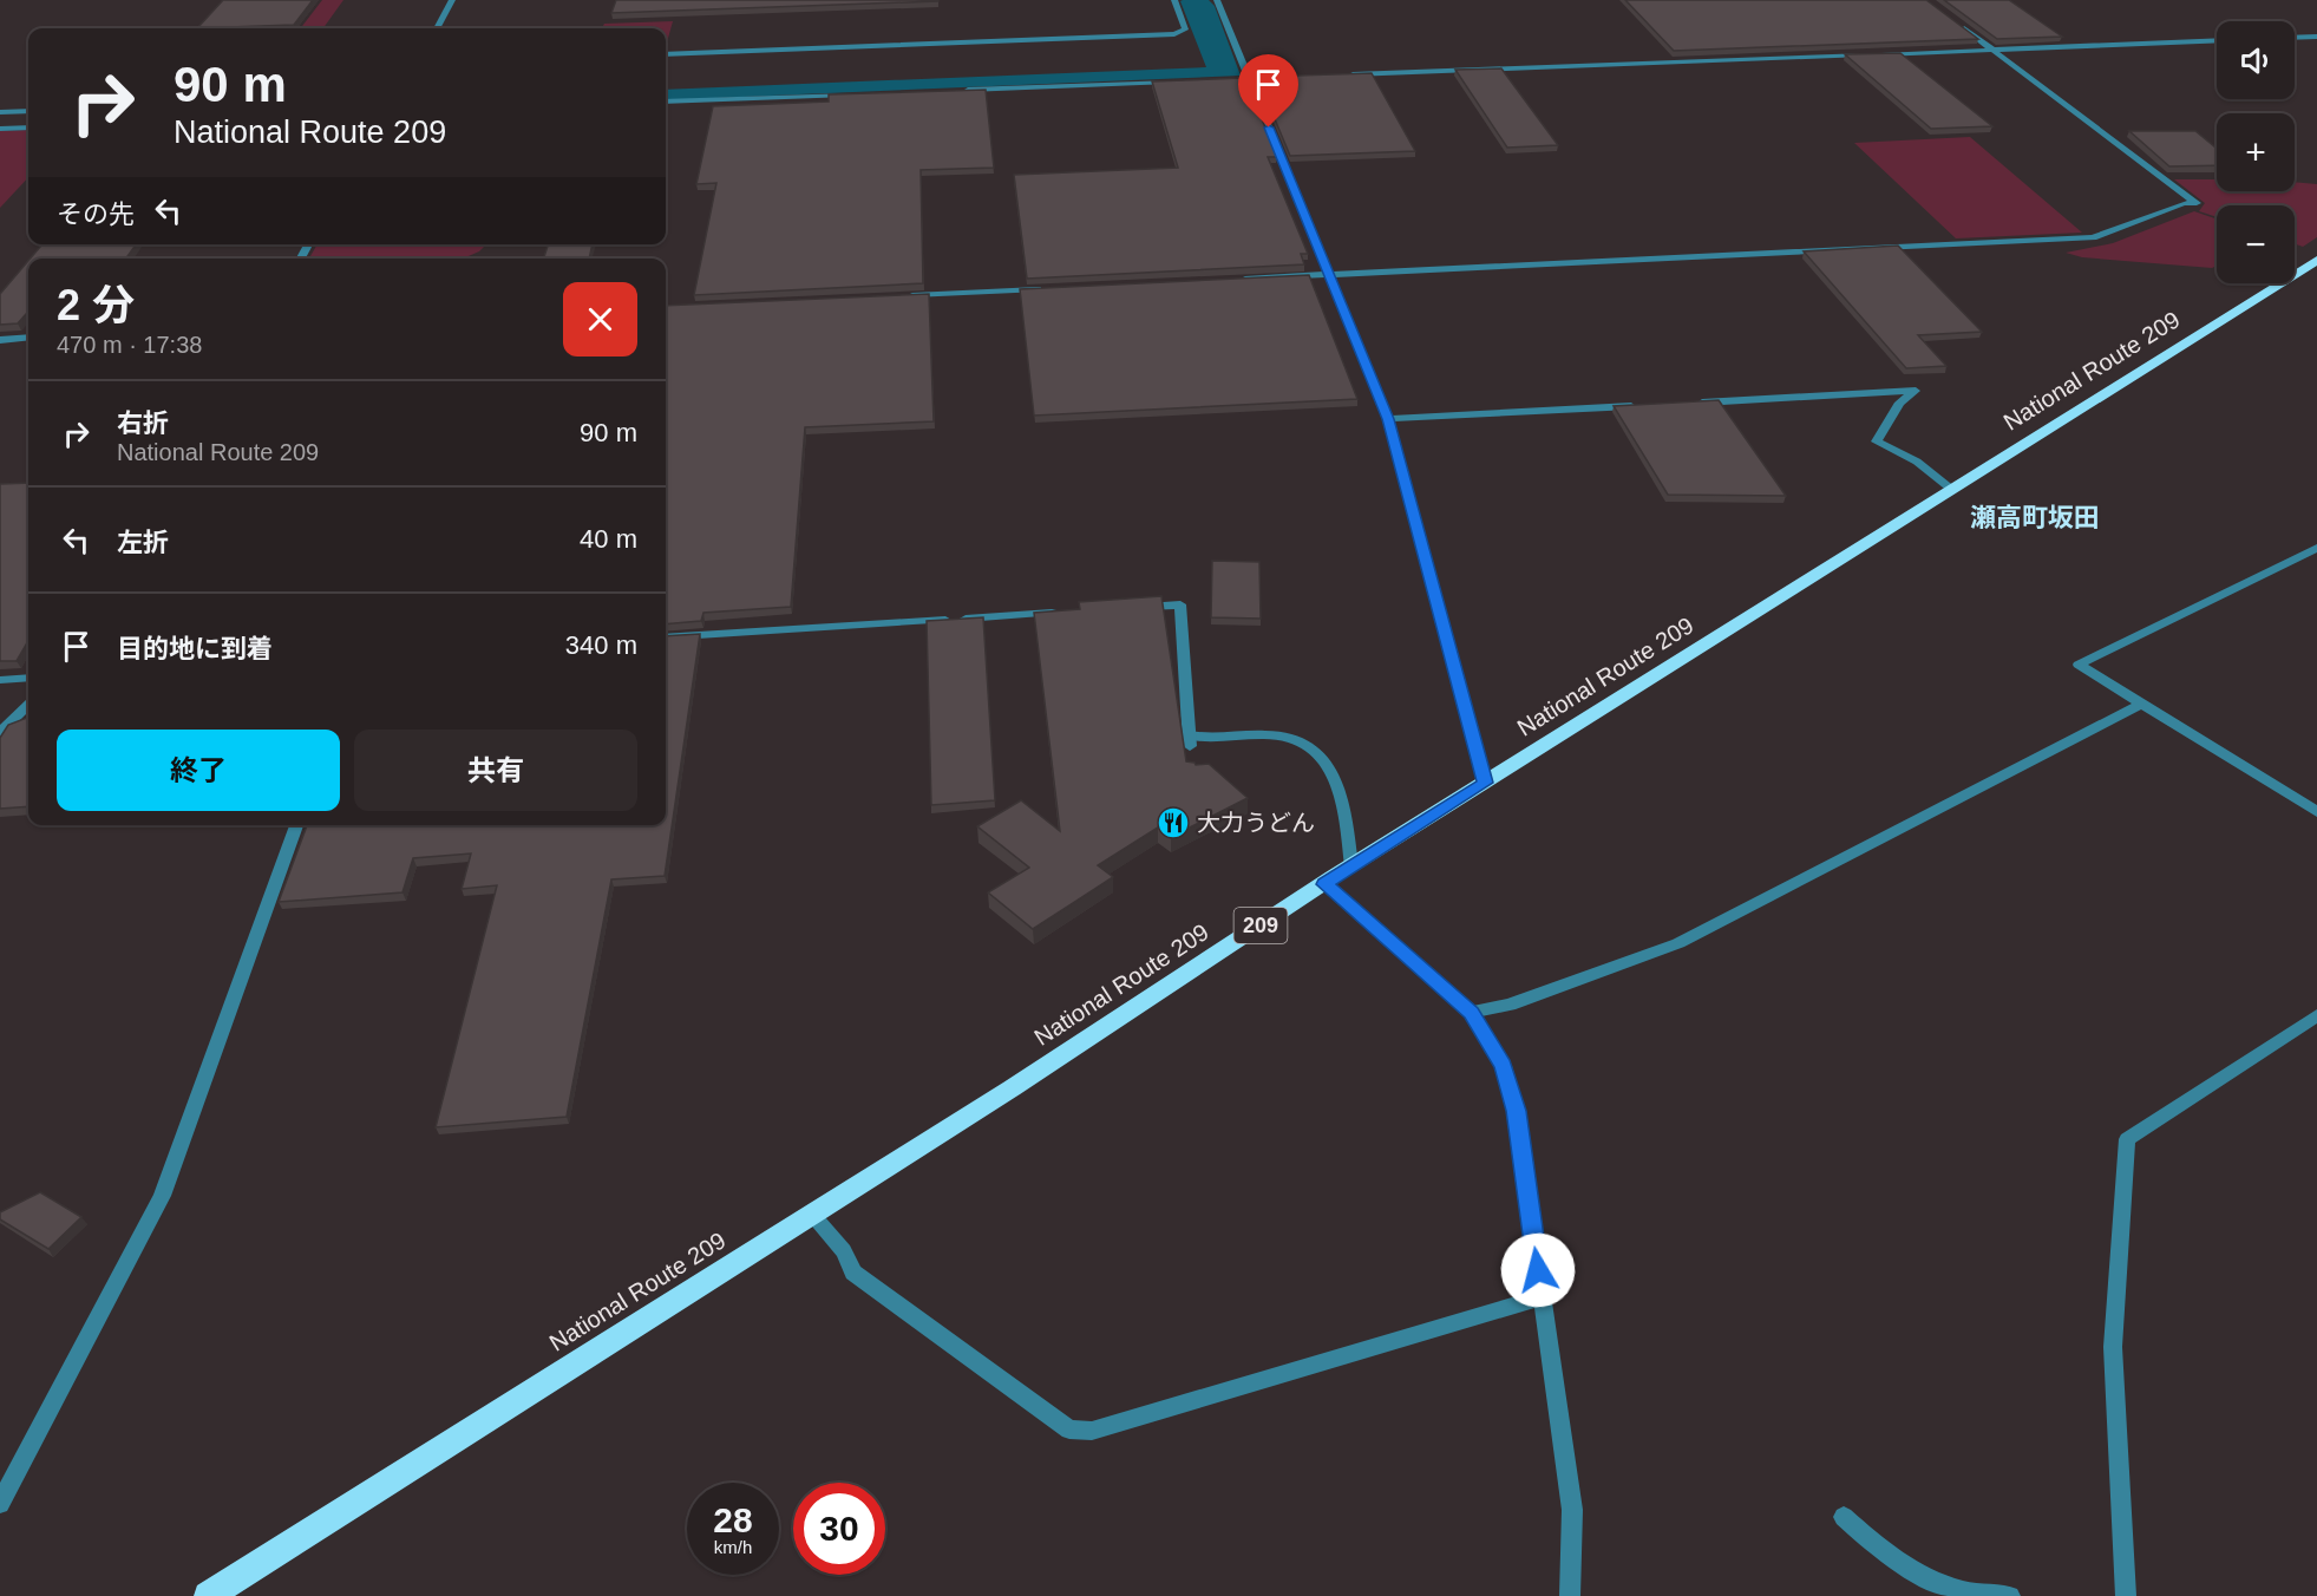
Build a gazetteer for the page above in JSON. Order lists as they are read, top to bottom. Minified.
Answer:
{"streets":{"highway":["National Route 209","209"]},"districts":["瀬高町坂田"],"places":{"restaurant":["大力うどん"]},"page":{"map_buttons":["+","−"],"turn":["90 m","National Route 209"],"then":"その先","heading":["2 分","470 m · 17:38"],"list":[{"name":"右折","note":"National Route 209","value":"90 m"},{"name":"左折","value":"40 m"},{"name":"目的地に到着","value":"340 m"}],"buttons":["終了","共有"],"speed":"28 km/h","limit":"30"}}
